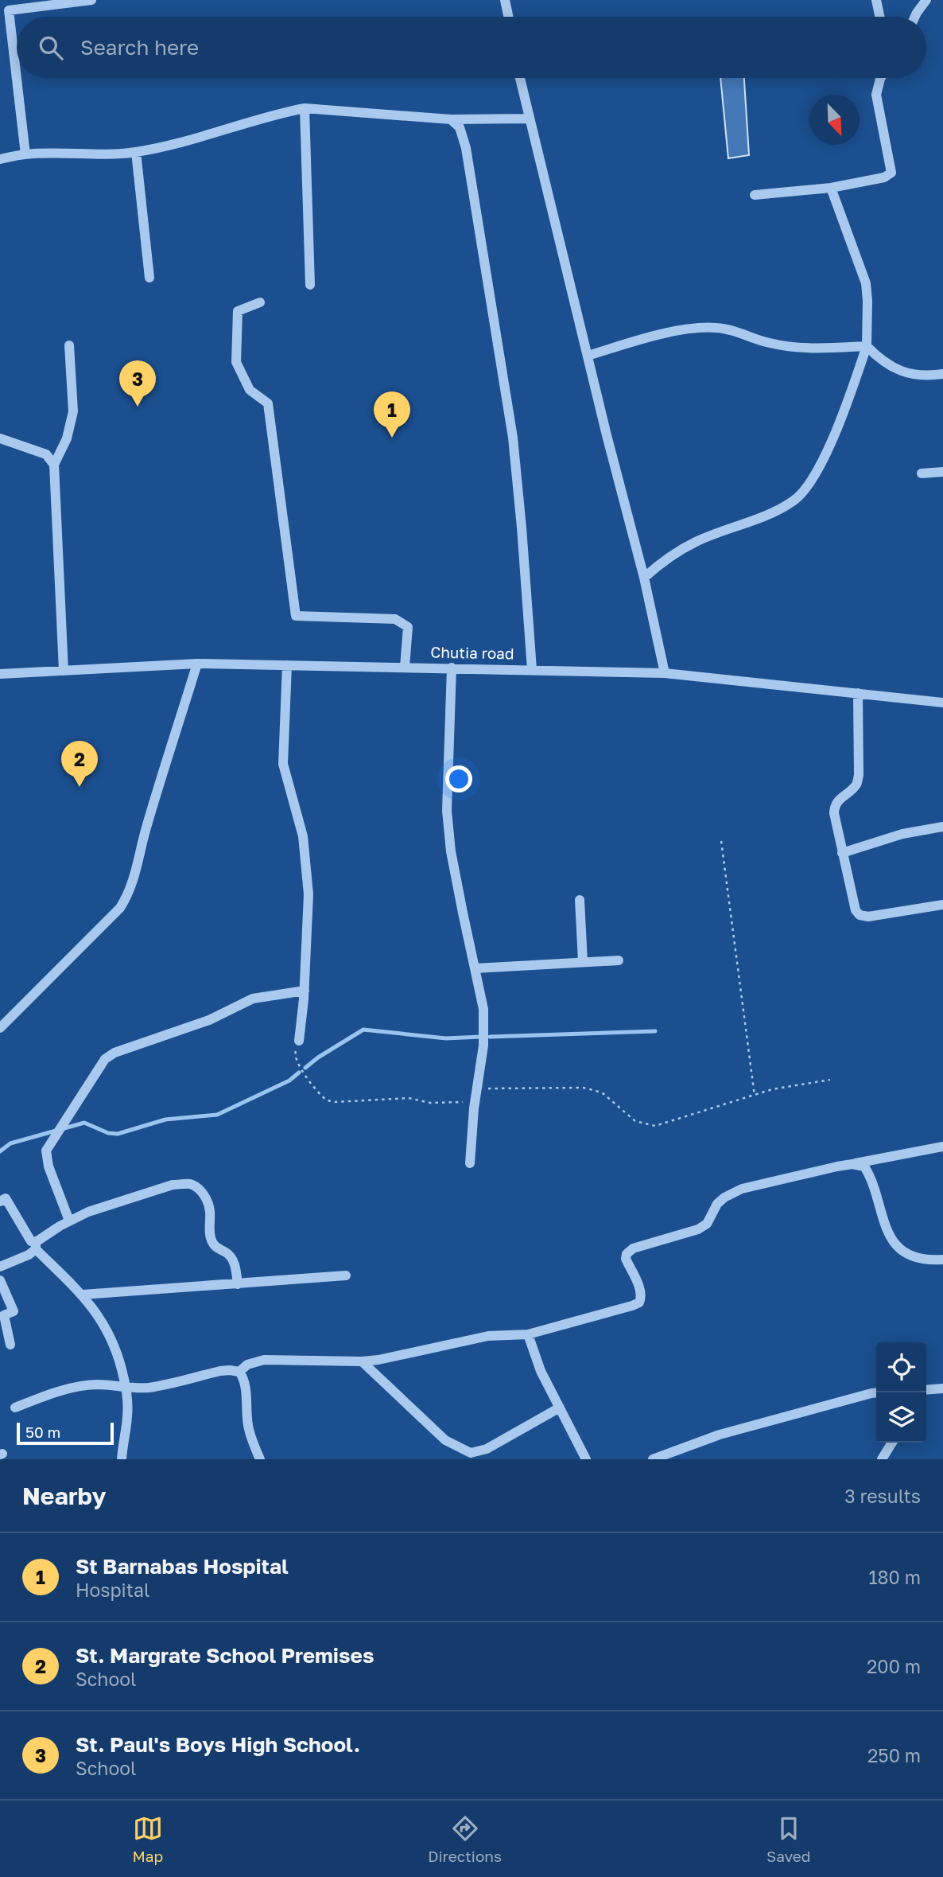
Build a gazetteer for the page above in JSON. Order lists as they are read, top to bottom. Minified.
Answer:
{"streets":{"street":["Chutia road"]},"scale_bar":"50 m","north":"bottom right","page":{"search":"Search here","pins":["3","1","2"],"scale":"50 m","heading":["Nearby","3 results"],"list":[{"mark":"1","name":"St Barnabas Hospital","note":"Hospital","value":"180 m"},{"mark":"2","name":"St. Margrate School Premises","note":"School","value":"200 m"},{"mark":"3","name":"St. Paul's Boys High School.","note":"School","value":"250 m"}],"nav":["Map","Directions","Saved"]}}
